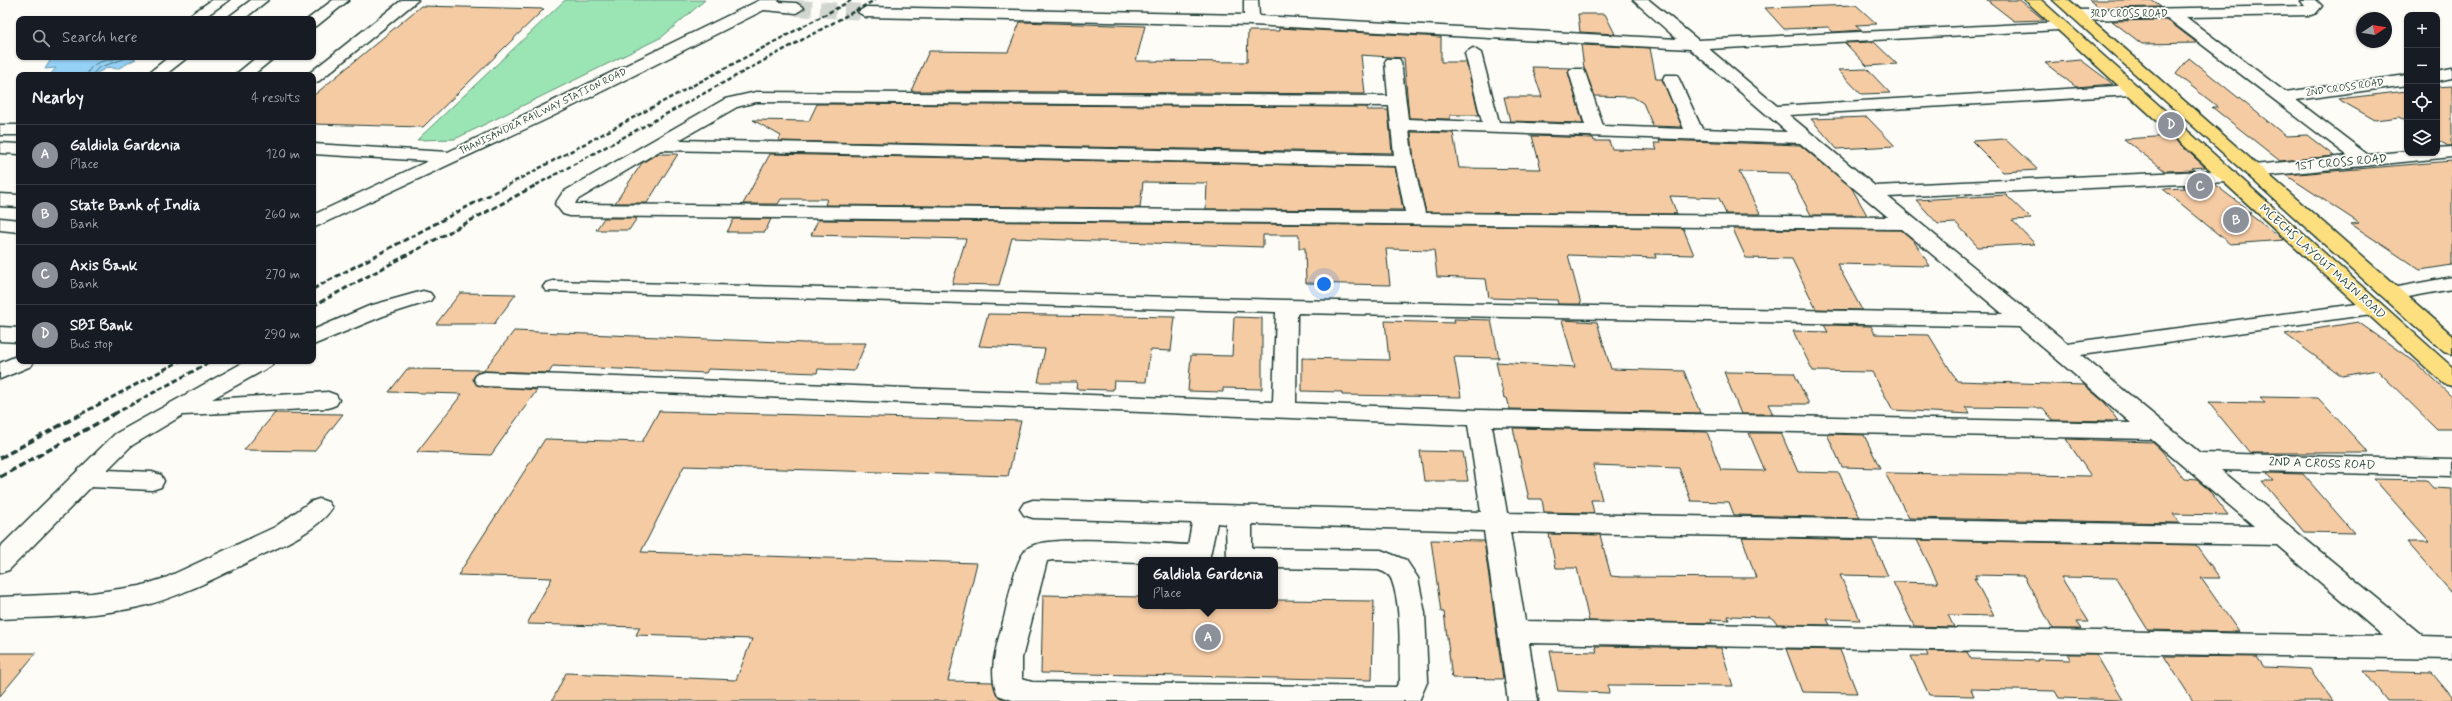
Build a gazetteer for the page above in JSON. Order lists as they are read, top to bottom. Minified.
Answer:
{"streets":{"main road":["MCECHS LAYOUT MAIN ROAD"],"street":["3RD CROSS ROAD","2ND CROSS ROAD","THANISANDRA RAILWAY STATION ROAD","1ST CROSS ROAD","2ND A CROSS ROAD"]},"crossings":[["3RD CROSS ROAD","MCECHS LAYOUT MAIN ROAD"],["1ST CROSS ROAD","MCECHS LAYOUT MAIN ROAD"]],"north":"right","page":{"map_buttons":["+","−"],"search":"Search here","heading":["Nearby","4 results"],"pins":["D","C","B","A"],"list":[{"mark":"A","name":"Galdiola Gardenia","note":"Place","value":"120 m"},{"mark":"B","name":"State Bank of India","note":"Bank","value":"260 m"},{"mark":"C","name":"Axis Bank","note":"Bank","value":"270 m"},{"mark":"D","name":"SBI Bank","note":"Bus stop","value":"290 m"}],"popup":["Galdiola Gardenia","Place"]}}
